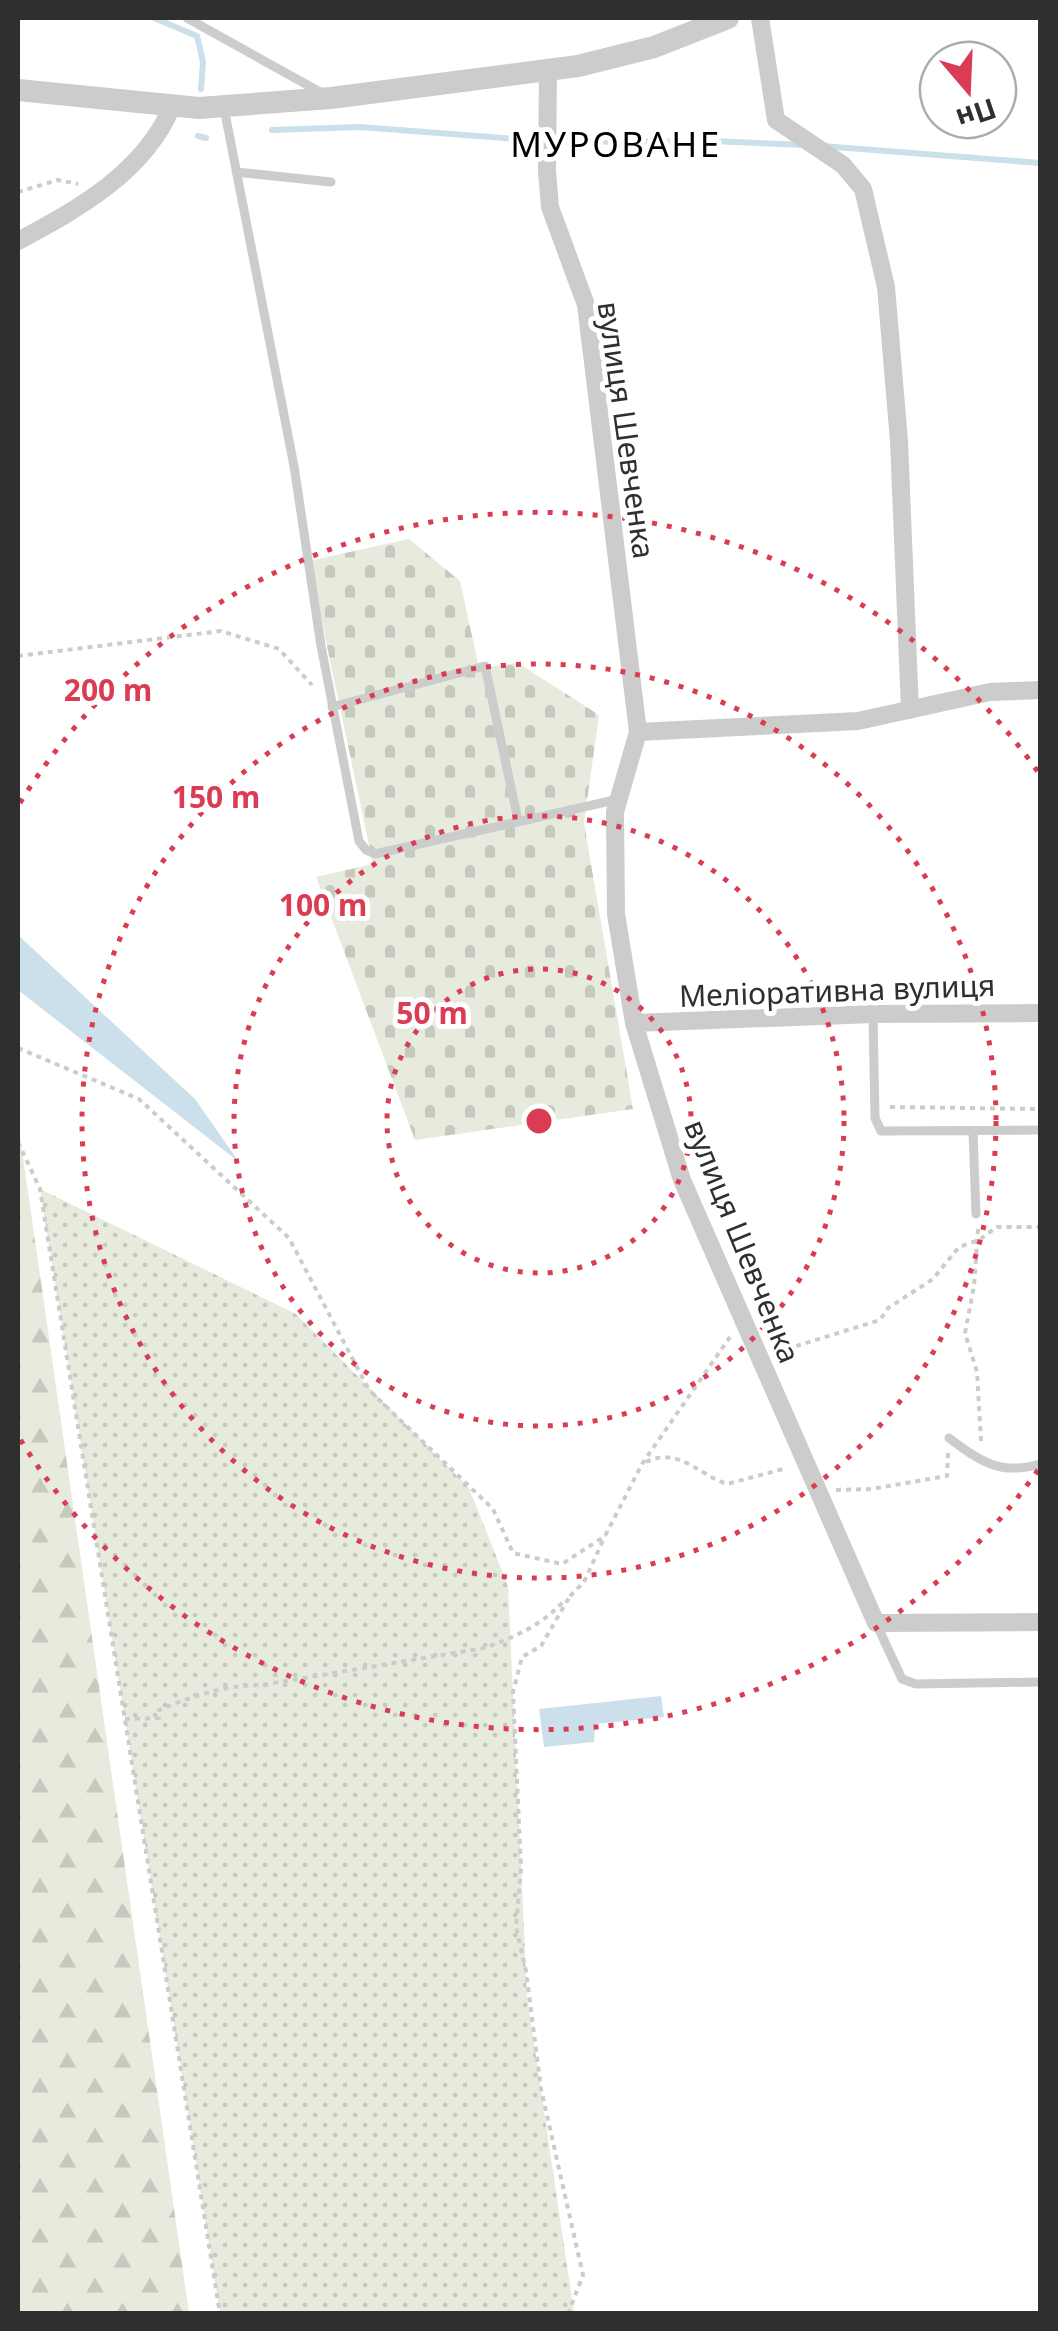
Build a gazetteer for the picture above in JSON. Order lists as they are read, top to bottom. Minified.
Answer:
{"streets":{"street":["вулиця Шевченка","Меліоративна вулиця"]},"crossings":[["вулиця Шевченка","Меліоративна вулиця"]],"districts":["МУРОВАНЕ"],"north":"bottom","rings":["200 m","150 m","100 m","50 m"]}
